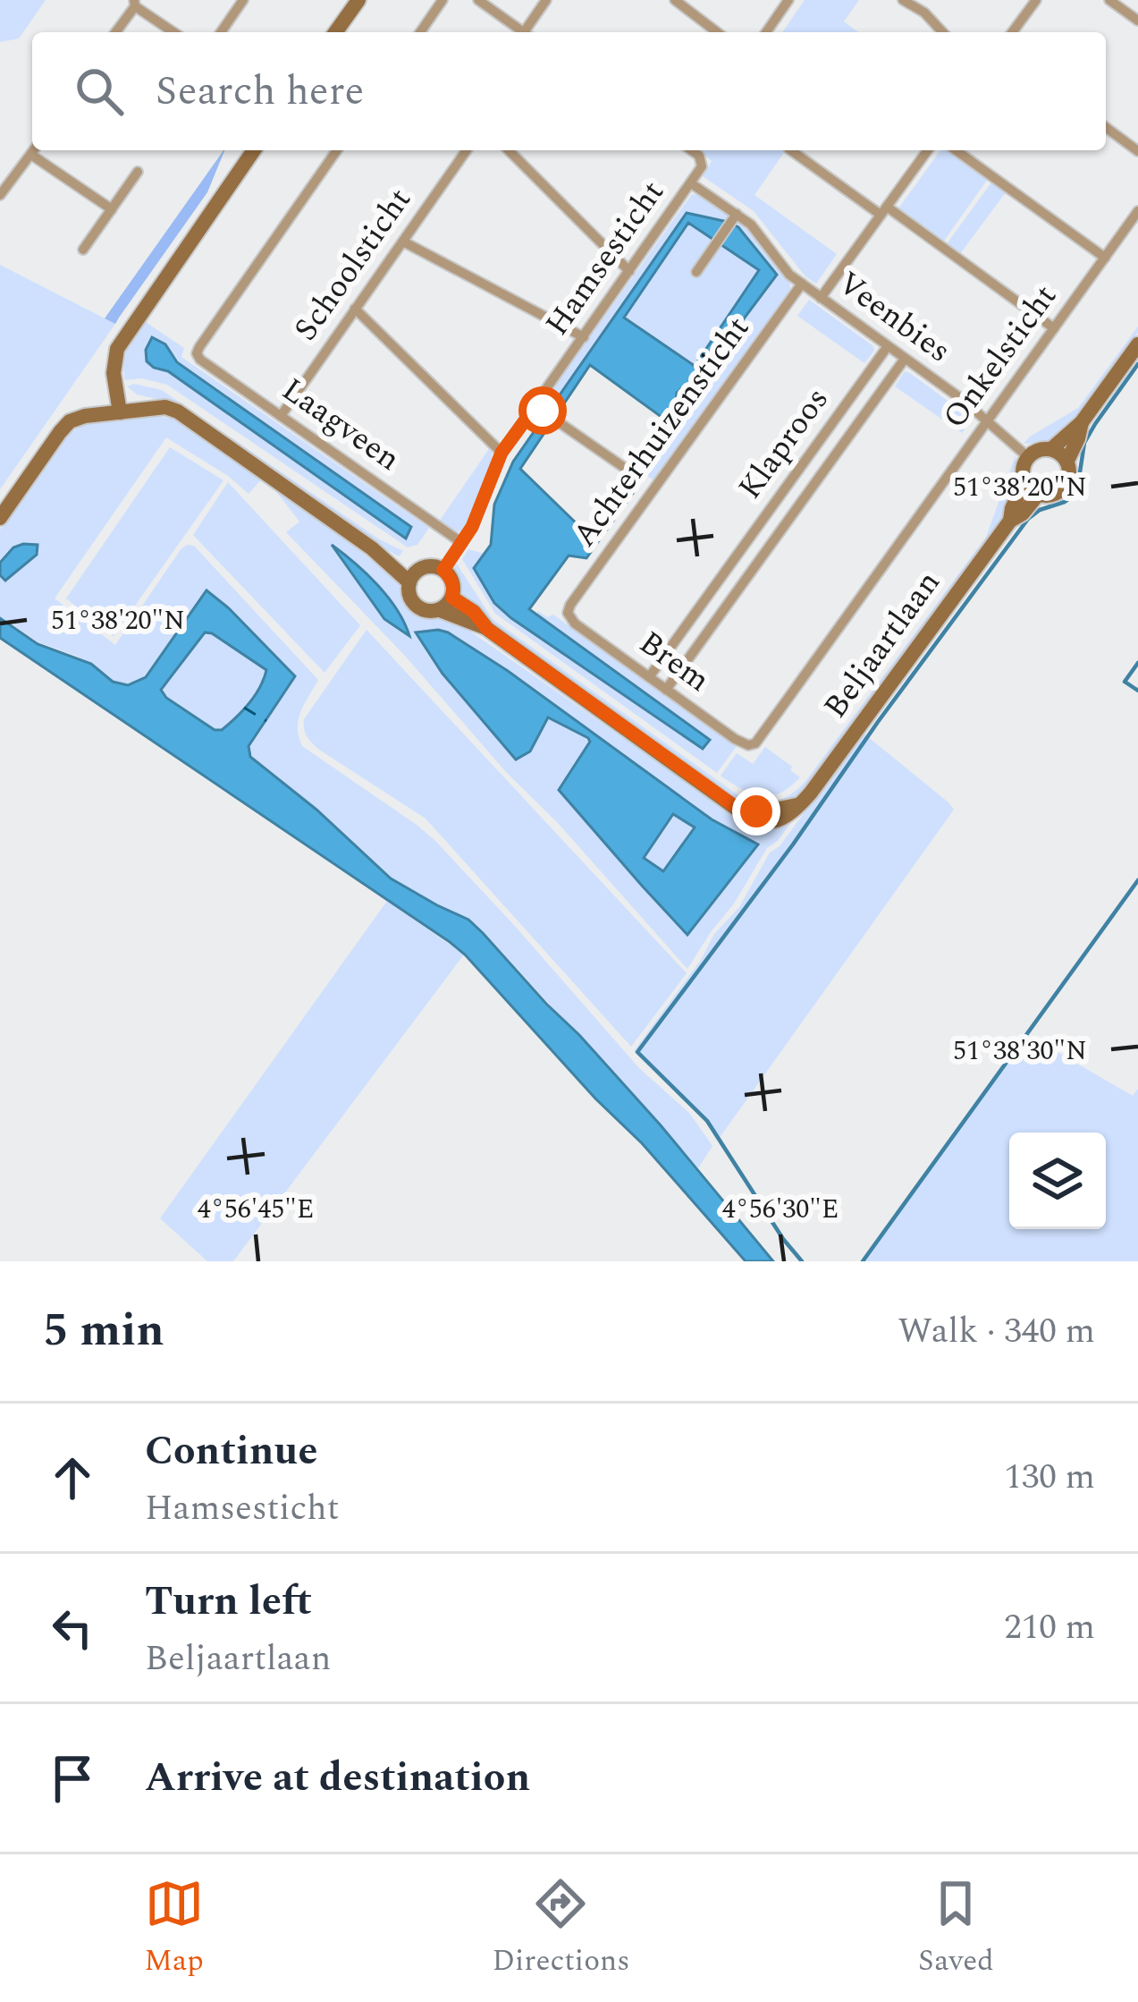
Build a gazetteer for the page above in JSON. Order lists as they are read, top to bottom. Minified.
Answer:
{"streets":{"street":["Hamsesticht","Schoolsticht","Veenbies","Onkelsticht","Laagveen","Achterhuizensticht","Klaproos","Beljaartlaan","Brem"]},"crossings":[["Hamsesticht","Veenbies"],["Hamsesticht","Laagveen"],["Hamsesticht","Beljaartlaan"],["Schoolsticht","Laagveen"],["Veenbies","Onkelsticht"],["Veenbies","Achterhuizensticht"],["Veenbies","Klaproos"],["Veenbies","Beljaartlaan"],["Onkelsticht","Brem"],["Achterhuizensticht","Brem"],["Klaproos","Brem"]],"page":{"search":"Search here","heading":["5 min","Walk · 340 m"],"list":[["Continue","Hamsesticht","130 m"],["Turn left","Beljaartlaan","210 m"],"Arrive at destination"],"nav":["Map","Directions","Saved"]},"coordinates":["51°38'20\"N","51°38'30\"N","4°56'45\"E","4°56'30\"E"]}
